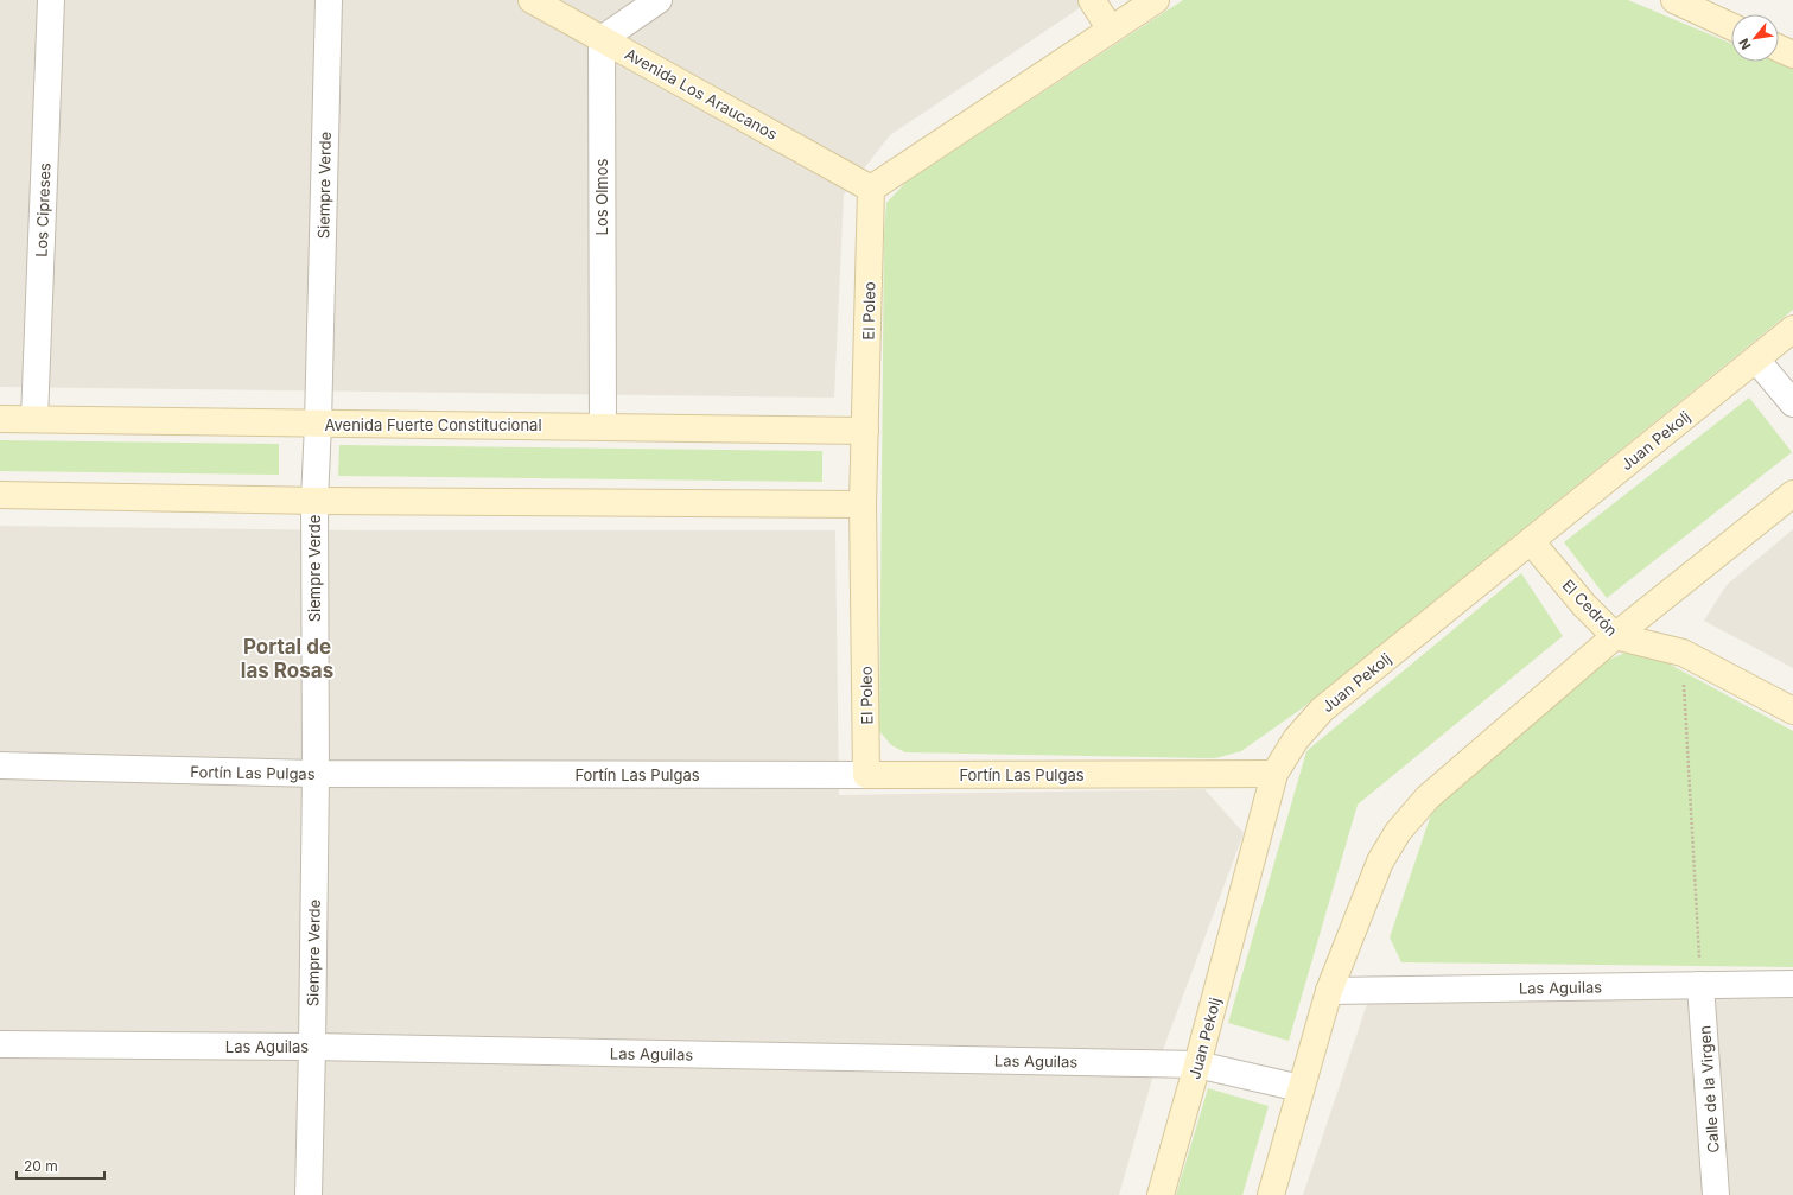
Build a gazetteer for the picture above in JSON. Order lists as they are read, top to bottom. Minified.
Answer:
{"streets":{"street":["Avenida Los Araucanos","Siempre Verde","Los Olmos","Los Cipreses","El Poleo","Avenida Fuerte Constitucional","Juan Pekolj","El Cedrón","Fortín Las Pulgas","Las Aguilas","Calle de la Virgen"]},"crossings":[["Avenida Los Araucanos","Los Olmos"],["Avenida Los Araucanos","El Poleo"],["Siempre Verde","Avenida Fuerte Constitucional"],["Siempre Verde","Fortín Las Pulgas"],["Siempre Verde","Las Aguilas"],["Los Olmos","Avenida Fuerte Constitucional"],["Los Cipreses","Avenida Fuerte Constitucional"],["El Poleo","Avenida Fuerte Constitucional"],["El Poleo","Fortín Las Pulgas"],["Juan Pekolj","El Cedrón"],["Juan Pekolj","Fortín Las Pulgas"],["Juan Pekolj","Las Aguilas"],["Las Aguilas","Calle de la Virgen"]],"districts":["Portal de las Rosas"],"scale_bar":"20 m","north":"bottom left"}
